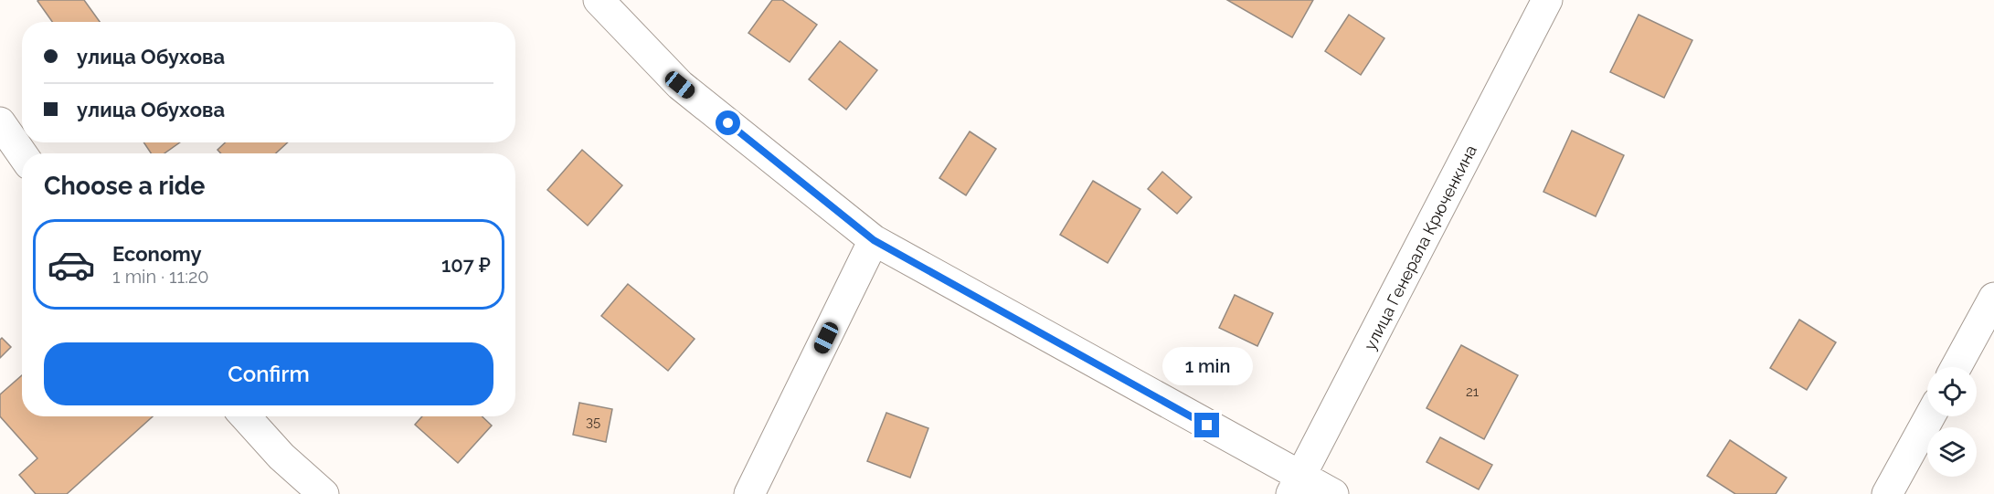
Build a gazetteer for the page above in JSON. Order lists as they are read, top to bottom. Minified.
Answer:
{"streets":{"street":["улица Генерала Крюченкина"]},"house_numbers":["21","35"],"page":{"banner":["улица Обухова","улица Обухова"],"heading":"Choose a ride","list":[{"name":"Economy","note":"1 min · 11:20","value":"107 ₽"}],"buttons":"Confirm","bubble":"1 min"}}
